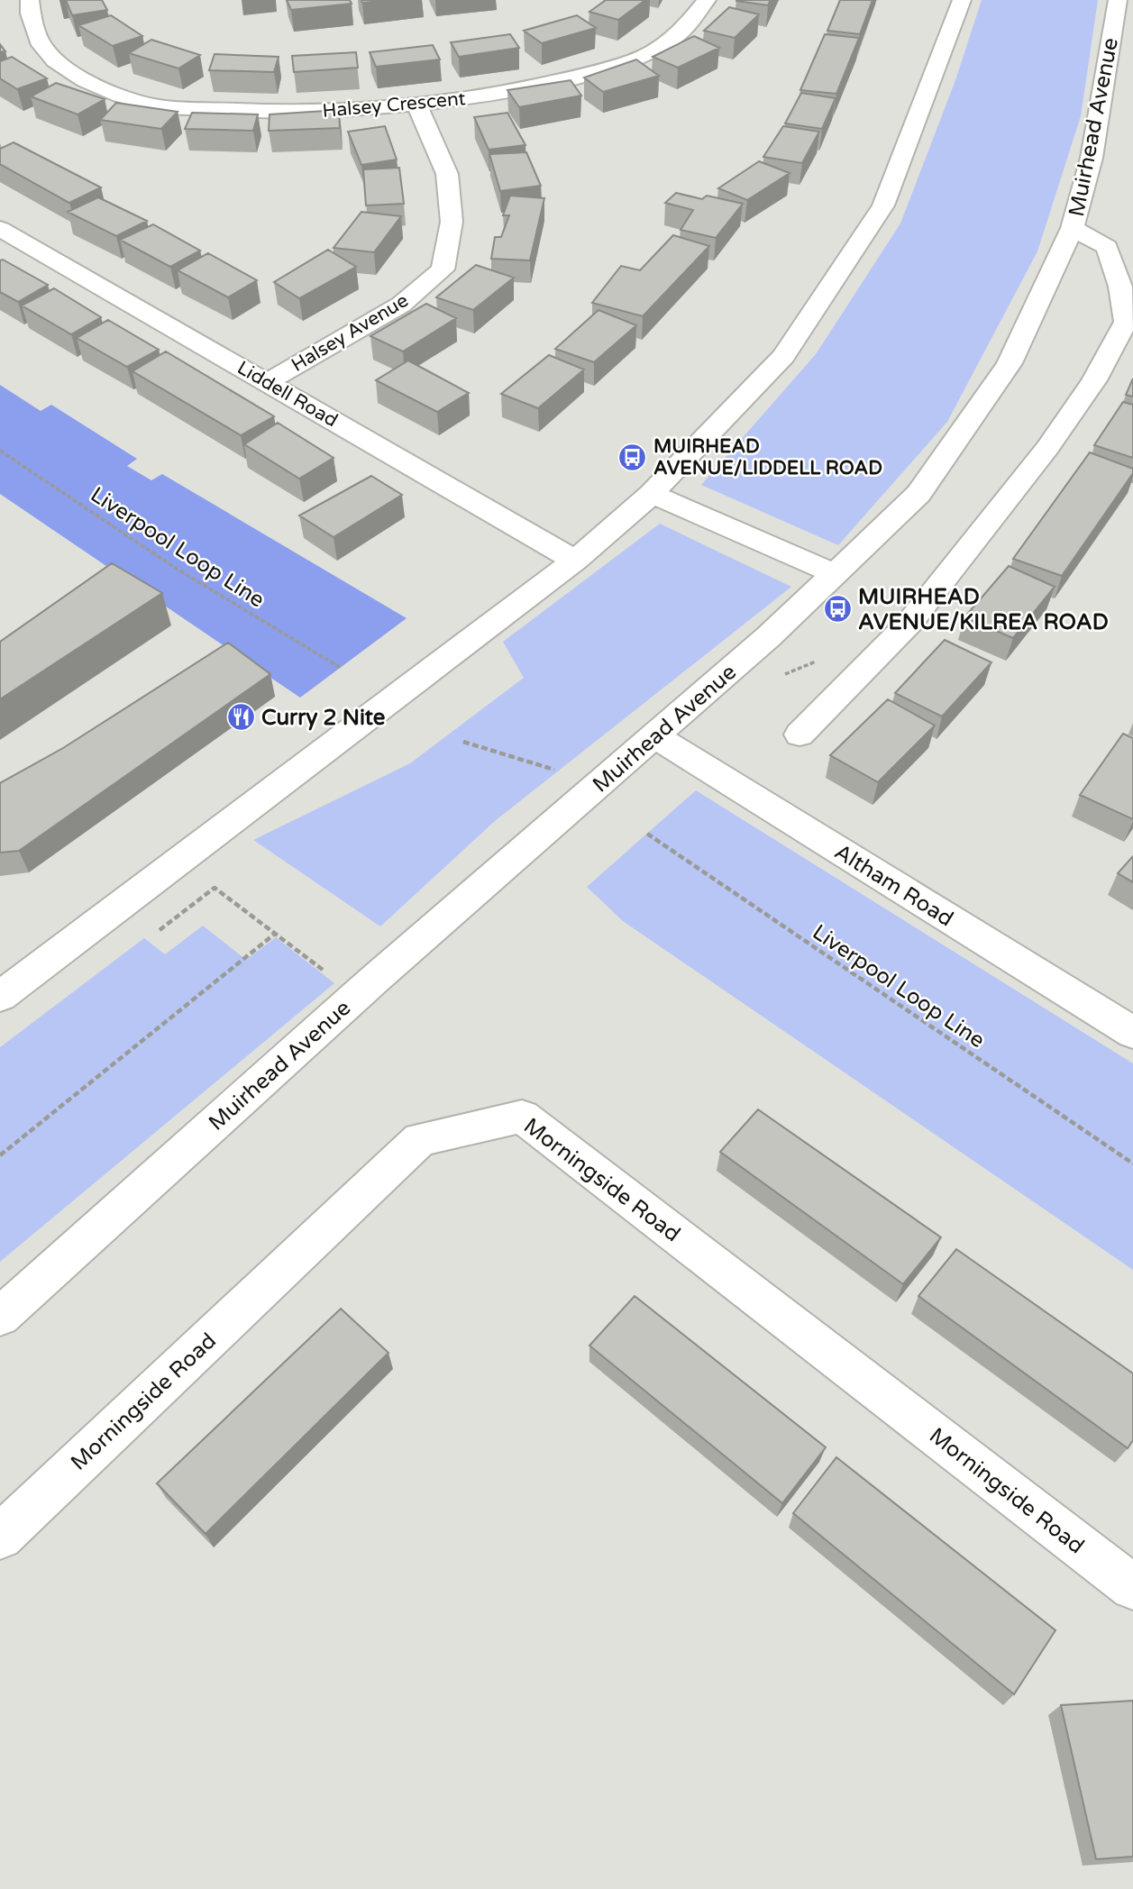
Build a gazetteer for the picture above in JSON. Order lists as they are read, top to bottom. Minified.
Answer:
{"streets":{"street":["Halsey Crescent","Muirhead Avenue","Halsey Avenue","Liddell Road","Altham Road","Morningside Road"],"path":["Liverpool Loop Line"]},"crossings":[["Halsey Crescent","Halsey Avenue"],["Muirhead Avenue","Altham Road"],["Halsey Avenue","Liddell Road"]],"places":{"bus stop":["MUIRHEAD AVENUE/LIDDELL ROAD","MUIRHEAD AVENUE/KILREA ROAD"],"restaurant":["Curry 2 Nite"]}}
